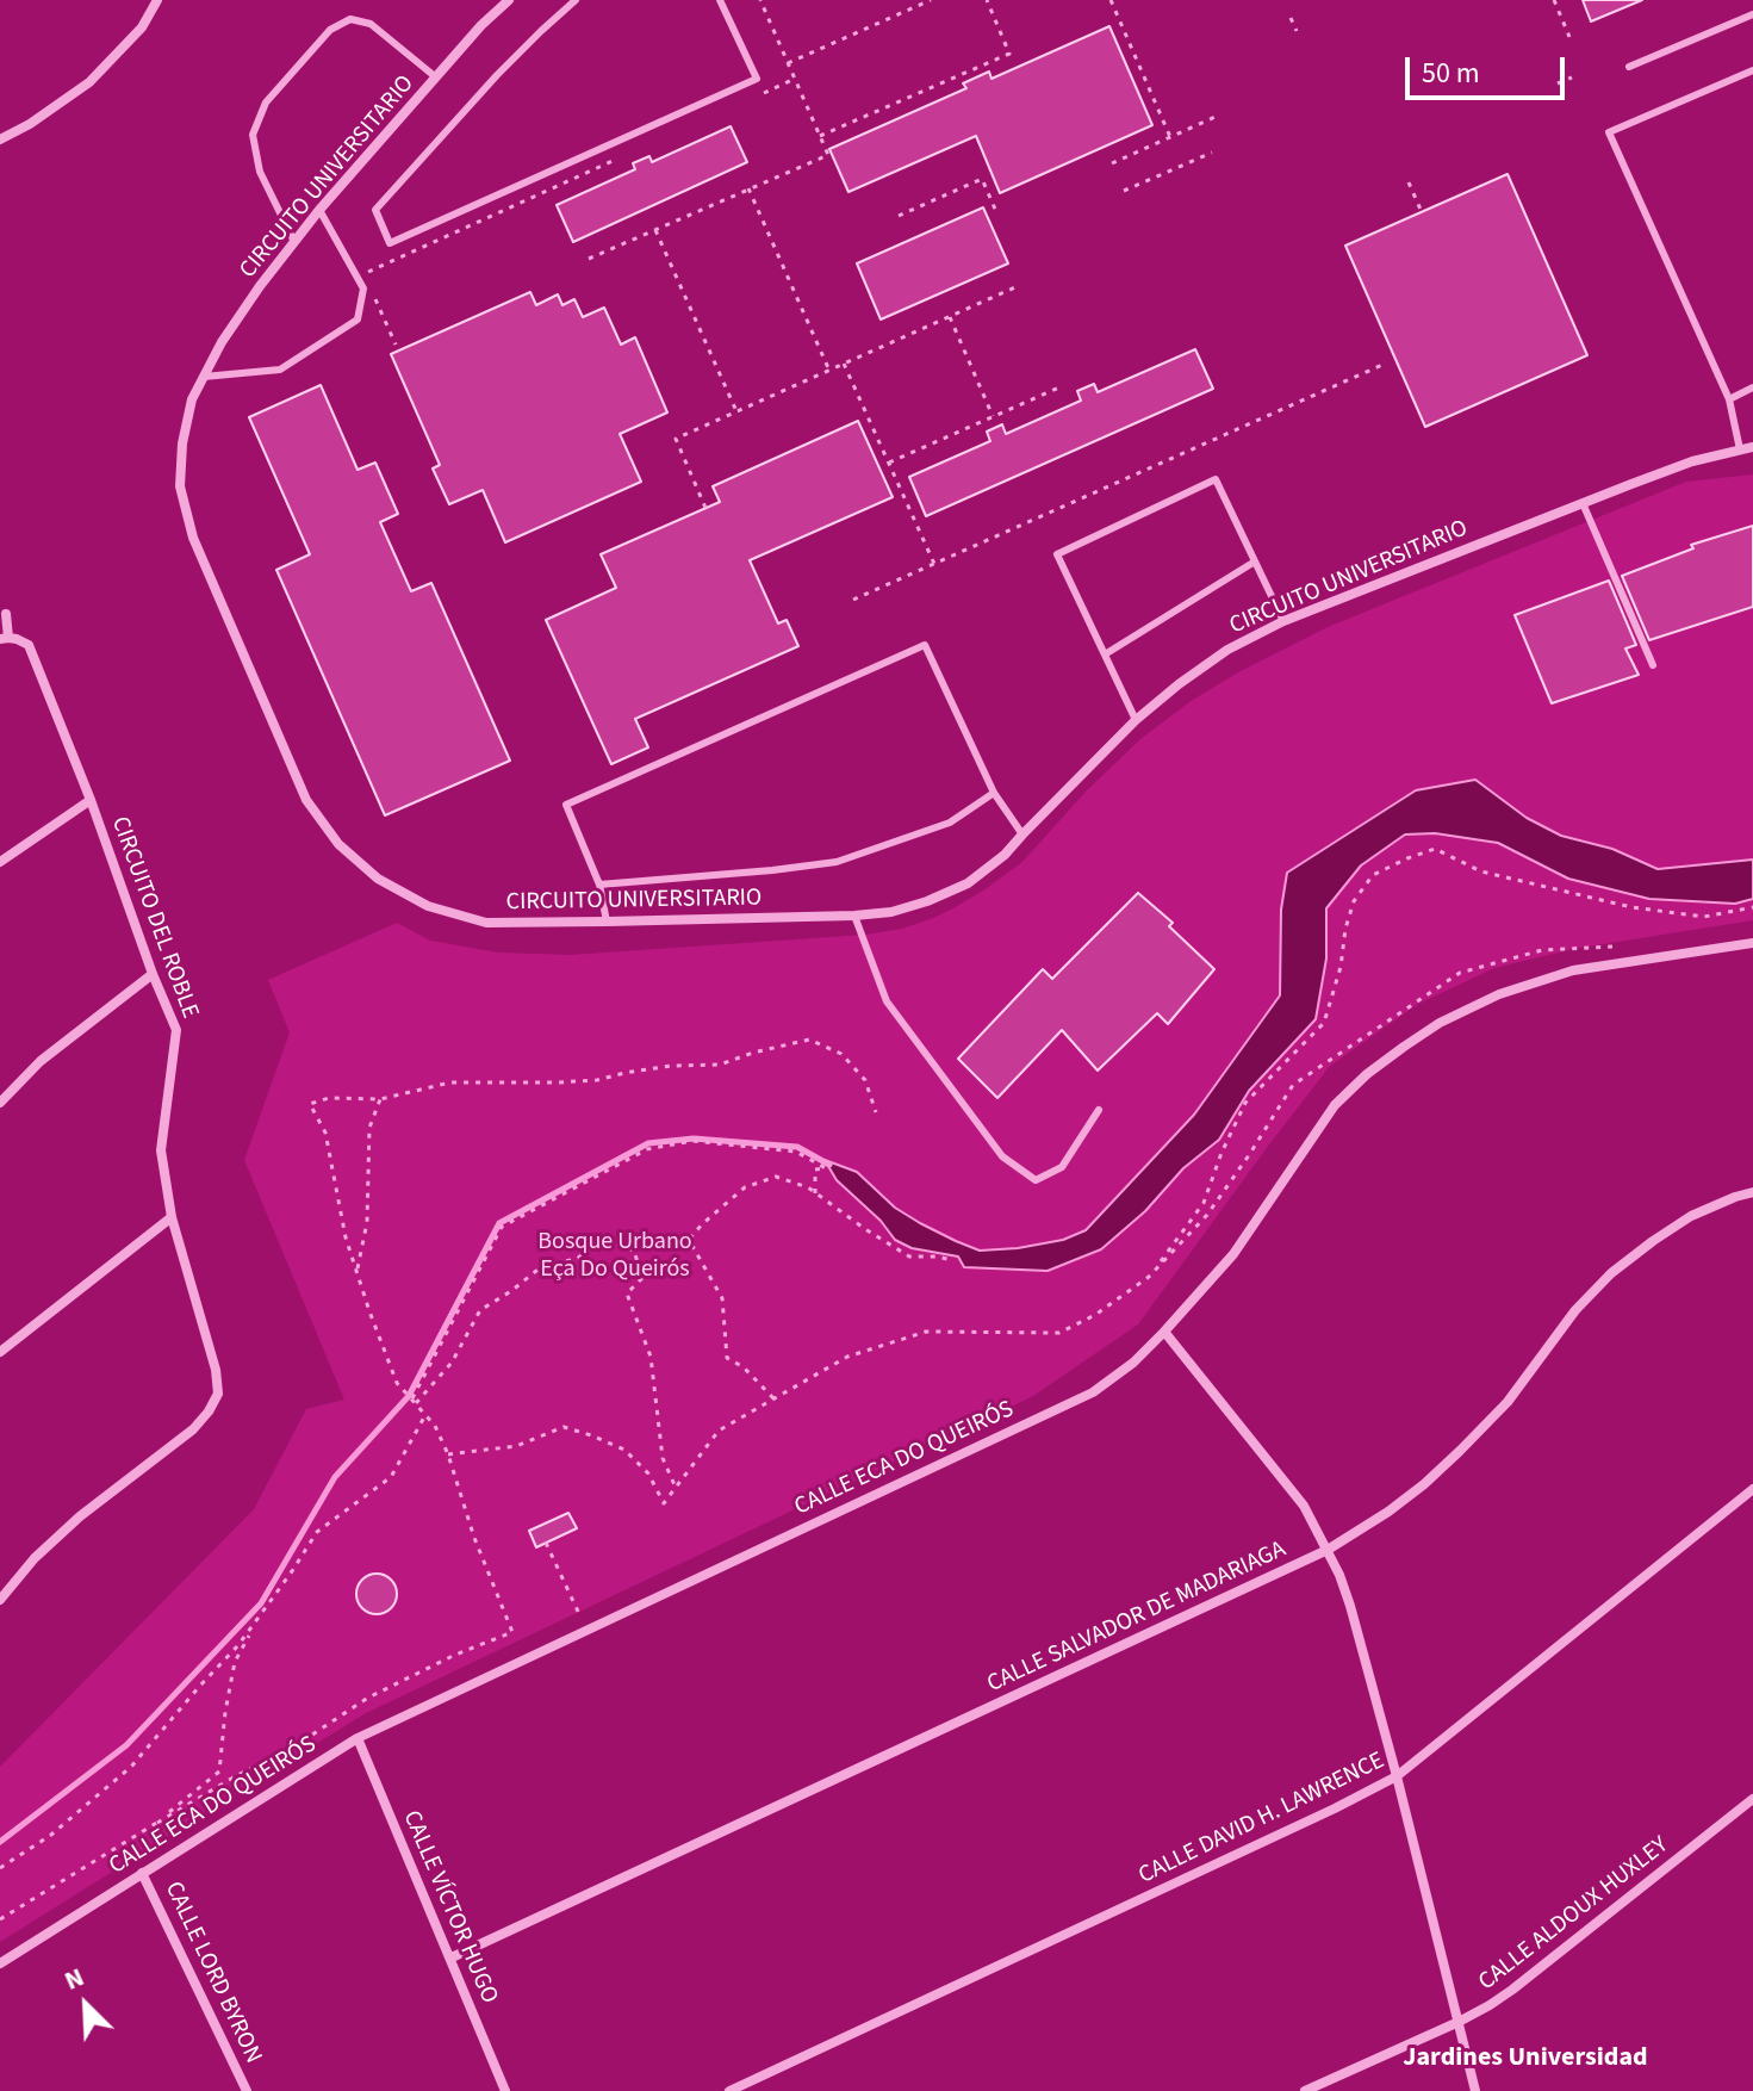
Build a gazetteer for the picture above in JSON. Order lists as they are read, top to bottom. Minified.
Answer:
{"streets":{"street":["CIRCUITO UNIVERSITARIO","CIRCUITO DEL ROBLE","CALLE ECA DO QUEIRÓS","CALLE SALVADOR DE MADARIAGA","CALLE DAVID H. LAWRENCE","CALLE VÍCTOR HUGO","CALLE ALDOUX HUXLEY","CALLE LORD BYRON"]},"crossings":[["CALLE ECA DO QUEIRÓS","CALLE VÍCTOR HUGO"],["CALLE ECA DO QUEIRÓS","CALLE LORD BYRON"],["CALLE SALVADOR DE MADARIAGA","CALLE VÍCTOR HUGO"]],"districts":["Jardines Universidad"],"parks":["Bosque Urbano Eça Do Queirós"],"scale_bar":"50 m","north":"top left"}
